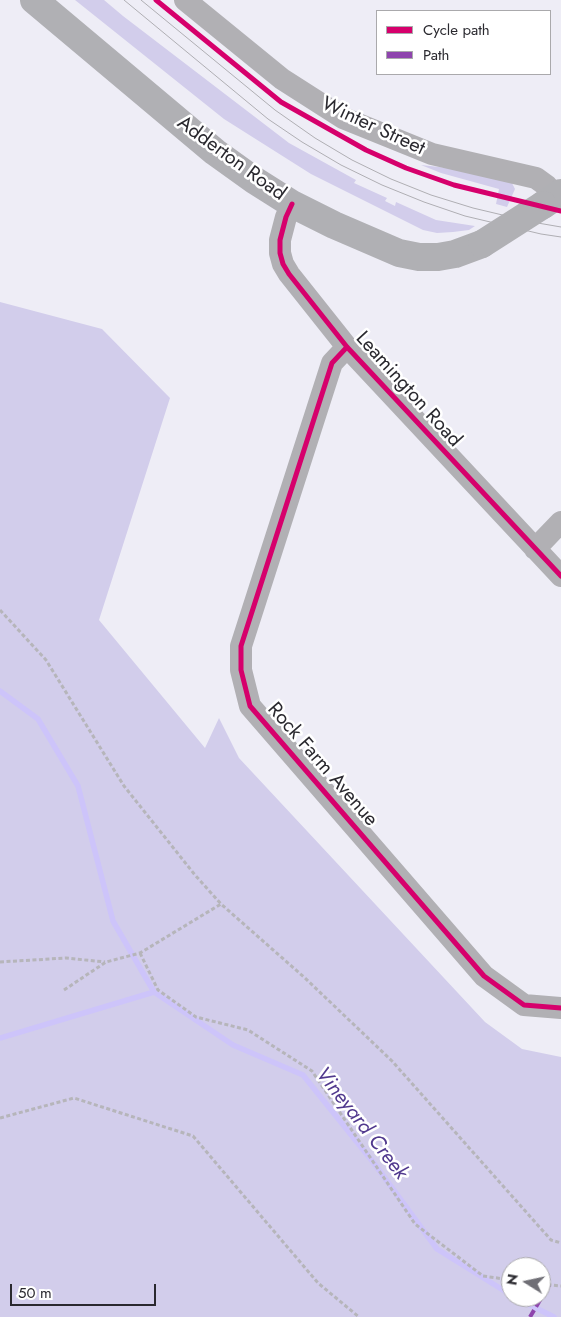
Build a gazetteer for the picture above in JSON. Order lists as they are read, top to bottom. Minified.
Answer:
{"streets":{"main road":["Adderton Road"],"street":["Winter Street","Leamington Road","Rock Farm Avenue"]},"crossings":[["Winter Street","Adderton Road"],["Adderton Road","Leamington Road"],["Leamington Road","Rock Farm Avenue"]],"water":["Vineyard Creek"],"legend":["Cycle path","Path"],"scale_bar":"50 m","north":"left"}
